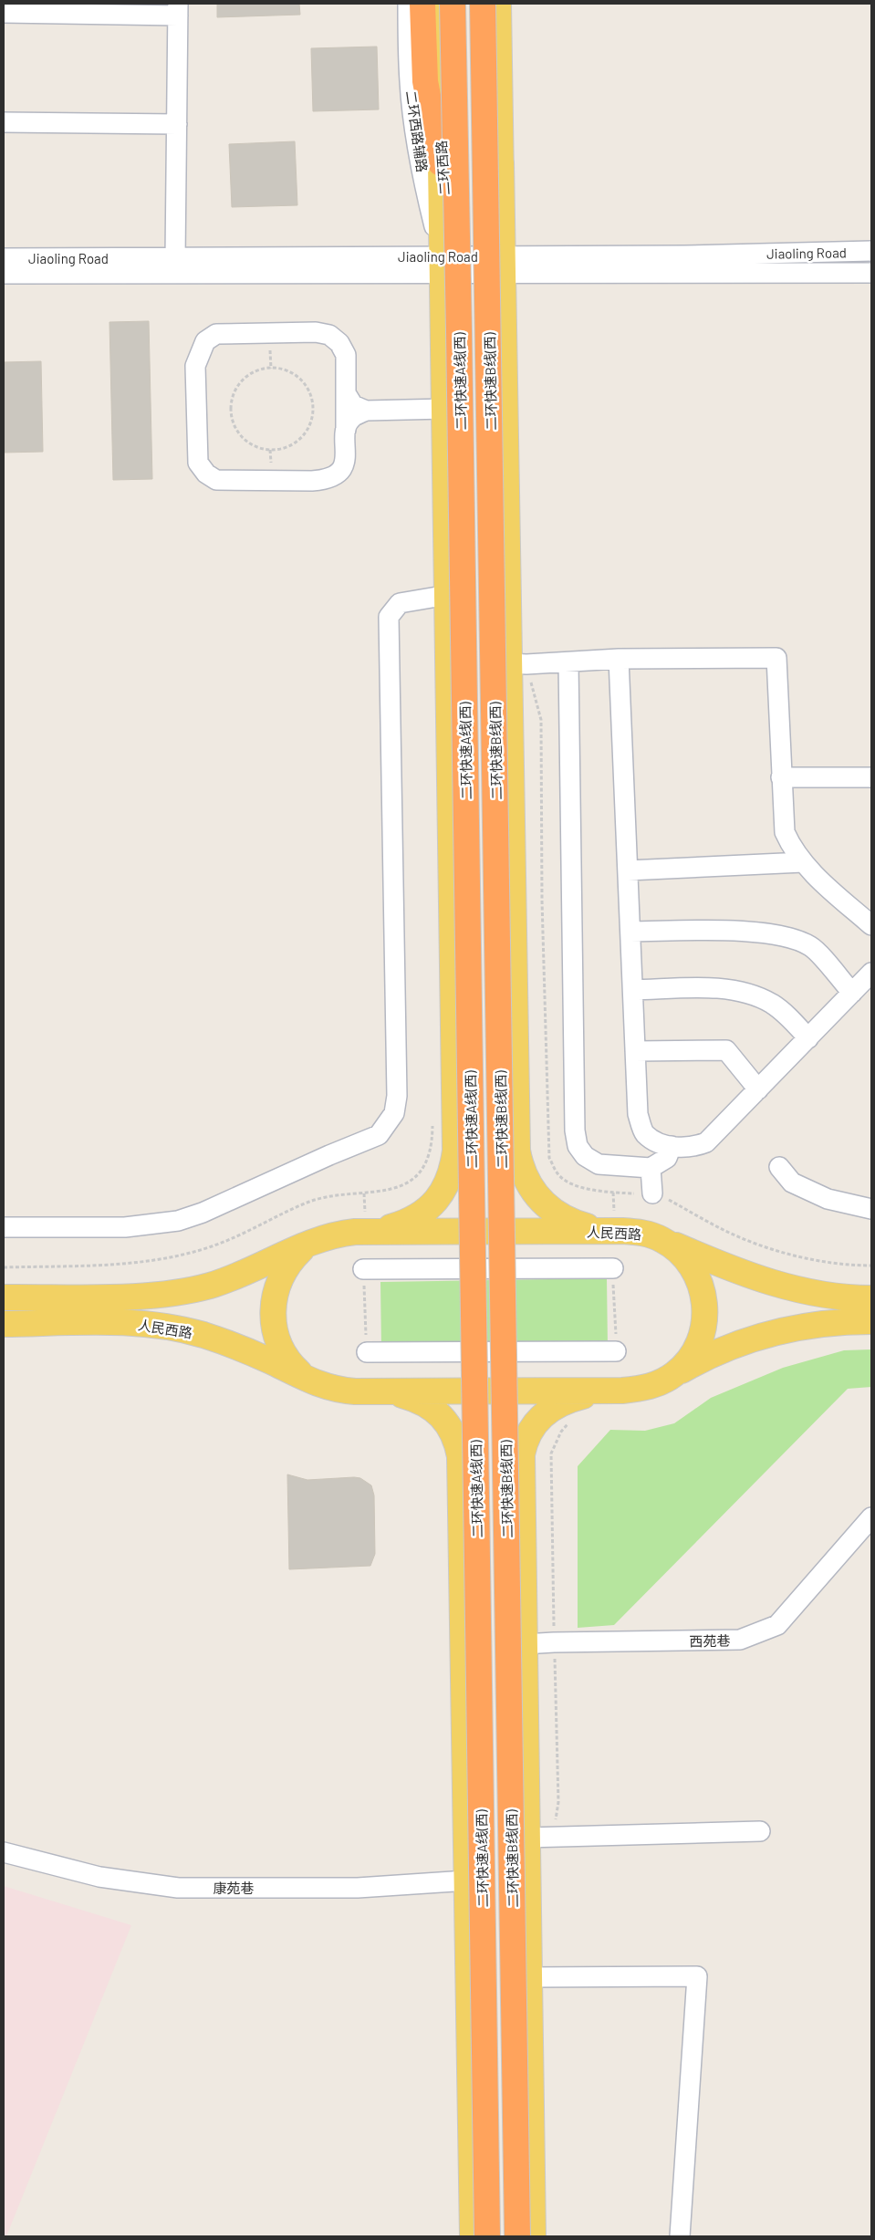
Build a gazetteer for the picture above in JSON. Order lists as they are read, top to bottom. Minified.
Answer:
{"streets":{"highway":["二环快速A线(西)","二环快速B线(西)"],"main road":["二环西路","人民西路"],"street":["二环西路辅路","Jiaoling Road","西苑巷","康苑巷"]},"crossings":[["二环西路辅路","二环西路"],["二环西路辅路","Jiaoling Road"],["二环西路","Jiaoling Road"]]}
